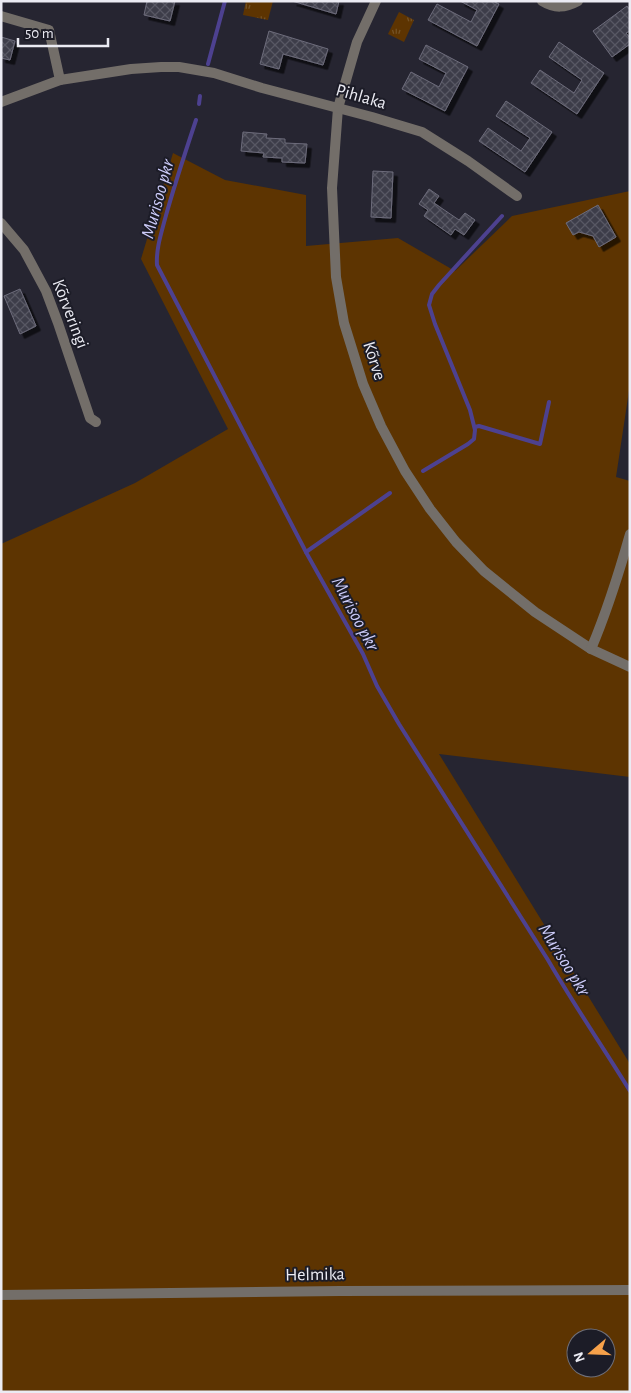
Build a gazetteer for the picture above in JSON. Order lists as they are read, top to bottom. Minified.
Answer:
{"streets":{"street":["Pihlaka","Kõrveringi","Kõrve","Helmika"]},"crossings":[["Pihlaka","Kõrve"]],"water":["Murisoo pkr"],"scale_bar":"50 m","north":"left"}
